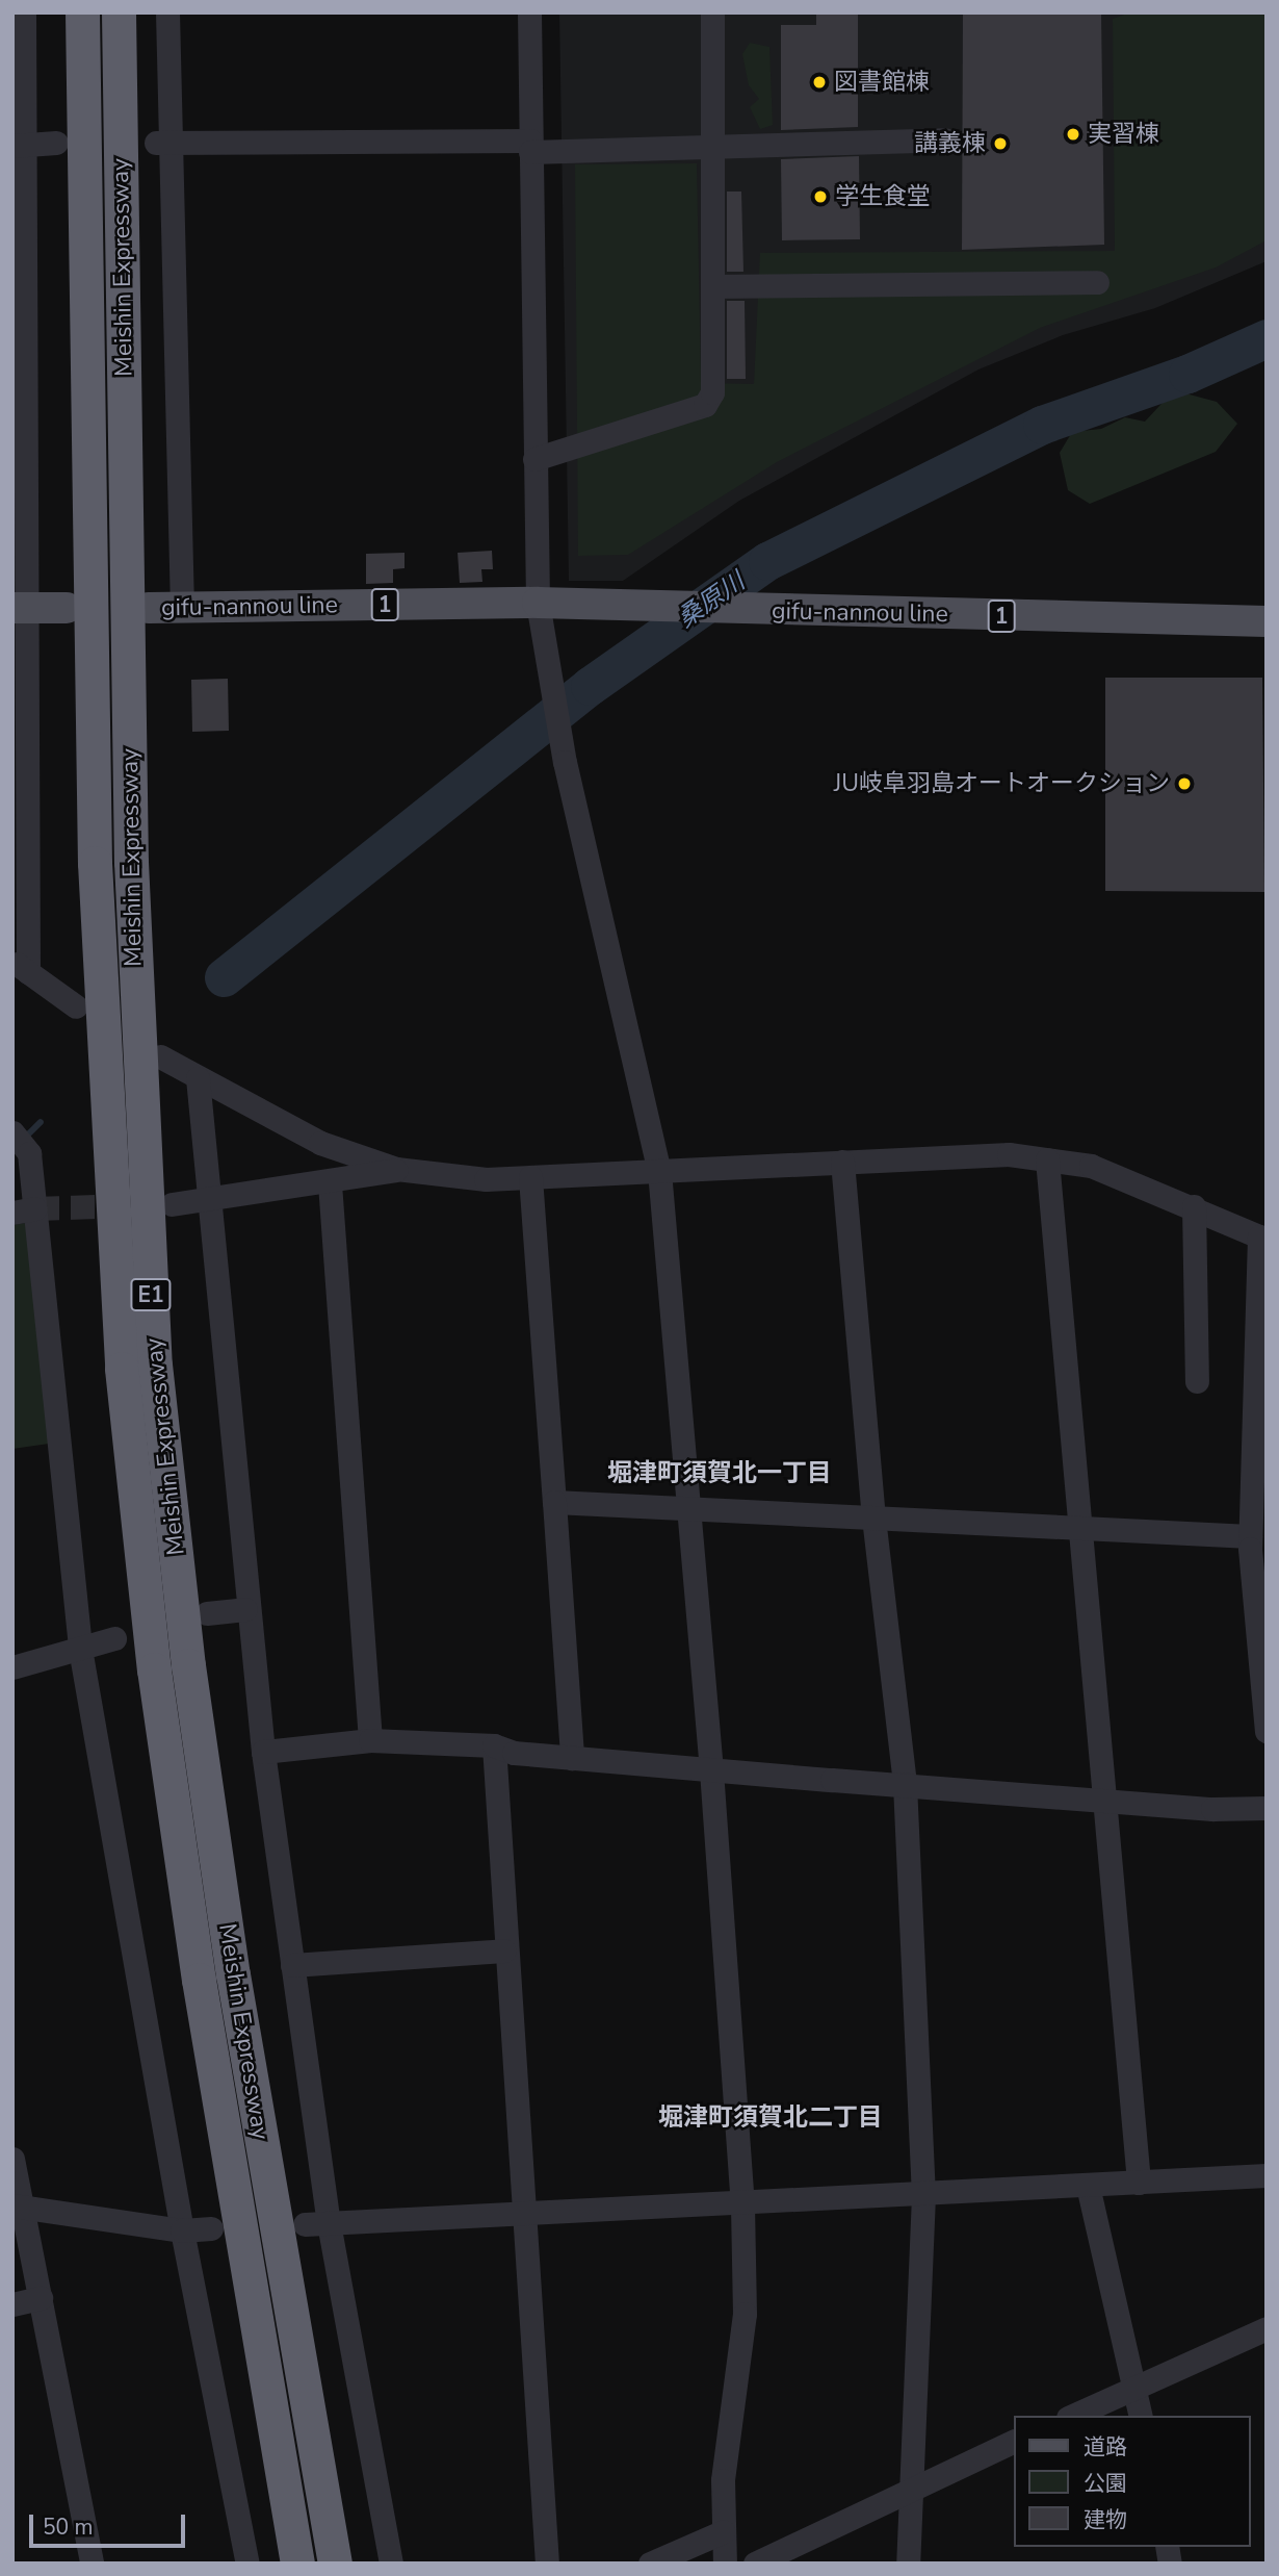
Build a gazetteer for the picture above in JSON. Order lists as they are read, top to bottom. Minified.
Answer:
{"streets":{"highway":["Meishin Expressway","E1"],"main road":["1","gifu-nannou line"]},"districts":["堀津町須賀北一丁目","堀津町須賀北二丁目"],"water":["桑原川"],"places":["図書館棟","実習棟","講義棟","学生食堂","JU岐阜羽島オートオークション"],"legend":["道路","公園","建物"],"scale_bar":"50 m"}
